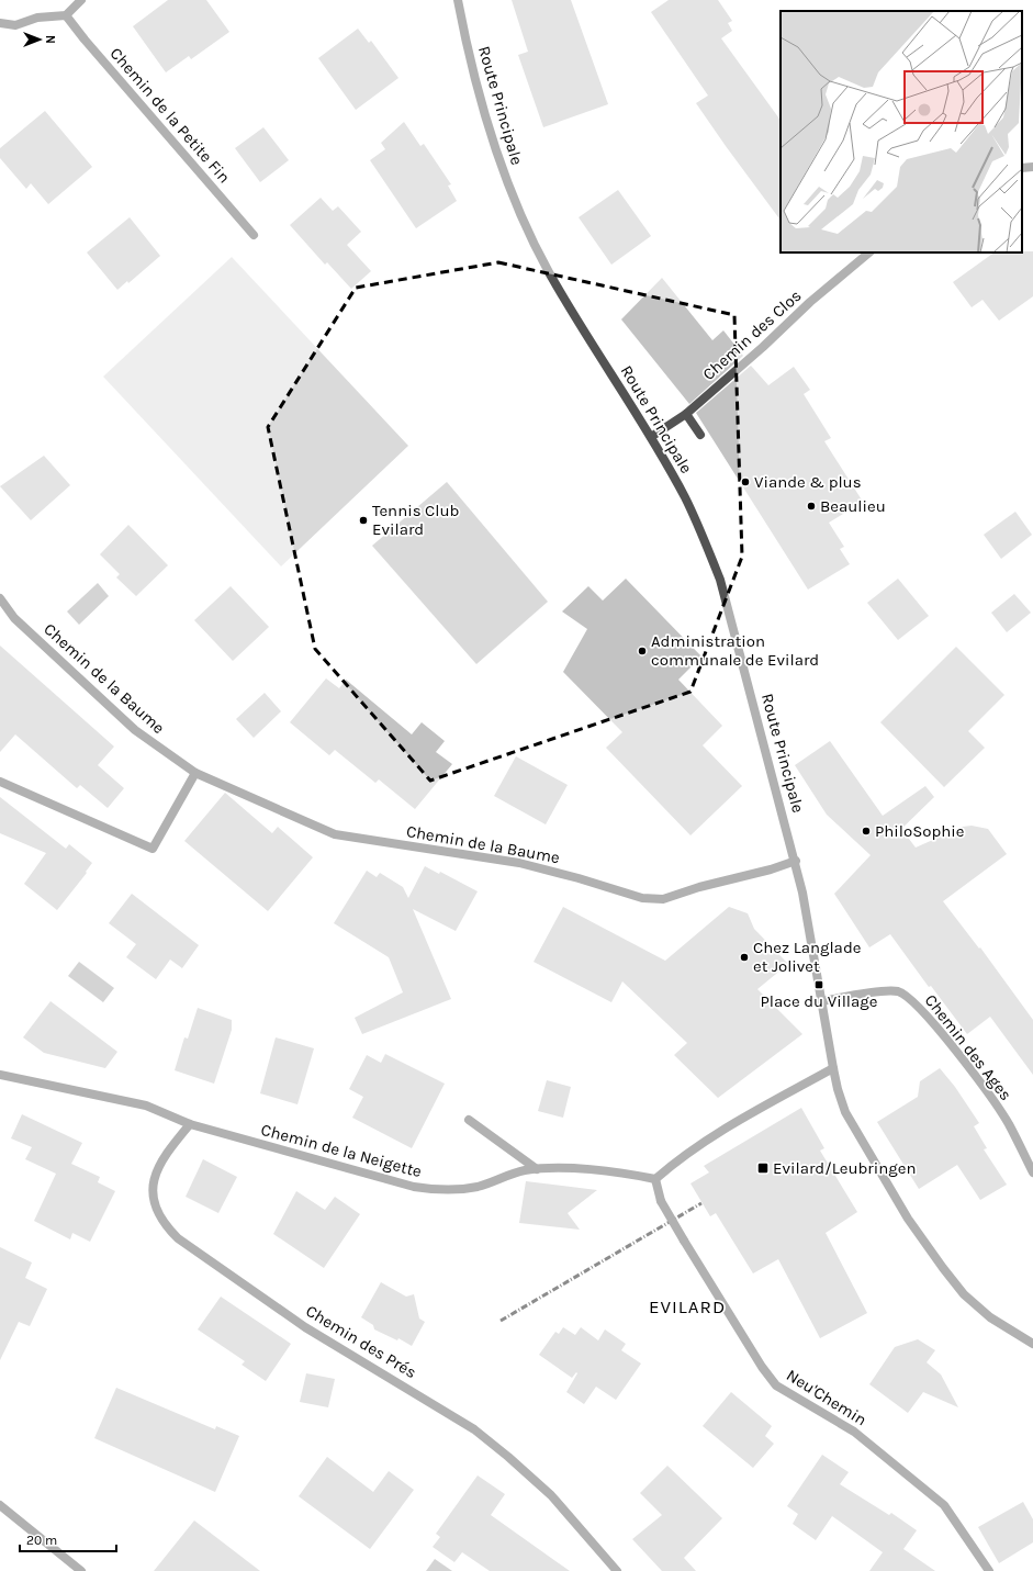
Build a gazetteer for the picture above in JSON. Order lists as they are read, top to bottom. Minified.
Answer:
{"streets":{"street":["Route Principale","Chemin de la Petite Fin","Chemin des Clos","Chemin de la Baume","Chemin des Ages","Chemin de la Neigette","Chemin des Prés","Neu'Chemin"]},"crossings":[["Route Principale","Chemin des Clos"],["Route Principale","Chemin de la Baume"],["Route Principale","Chemin des Ages"],["Chemin de la Neigette","Chemin des Prés"],["Chemin de la Neigette","Neu'Chemin"]],"districts":["EVILARD"],"places":{"other":["Viande & plus","Beaulieu","Tennis Club Evilard","Administration communale de Evilard","PhiloSophie","Chez Langlade et Jolivet"],"transit":["Place du Village","Evilard/Leubringen"]},"scale_bar":"20 m","north":"right"}
